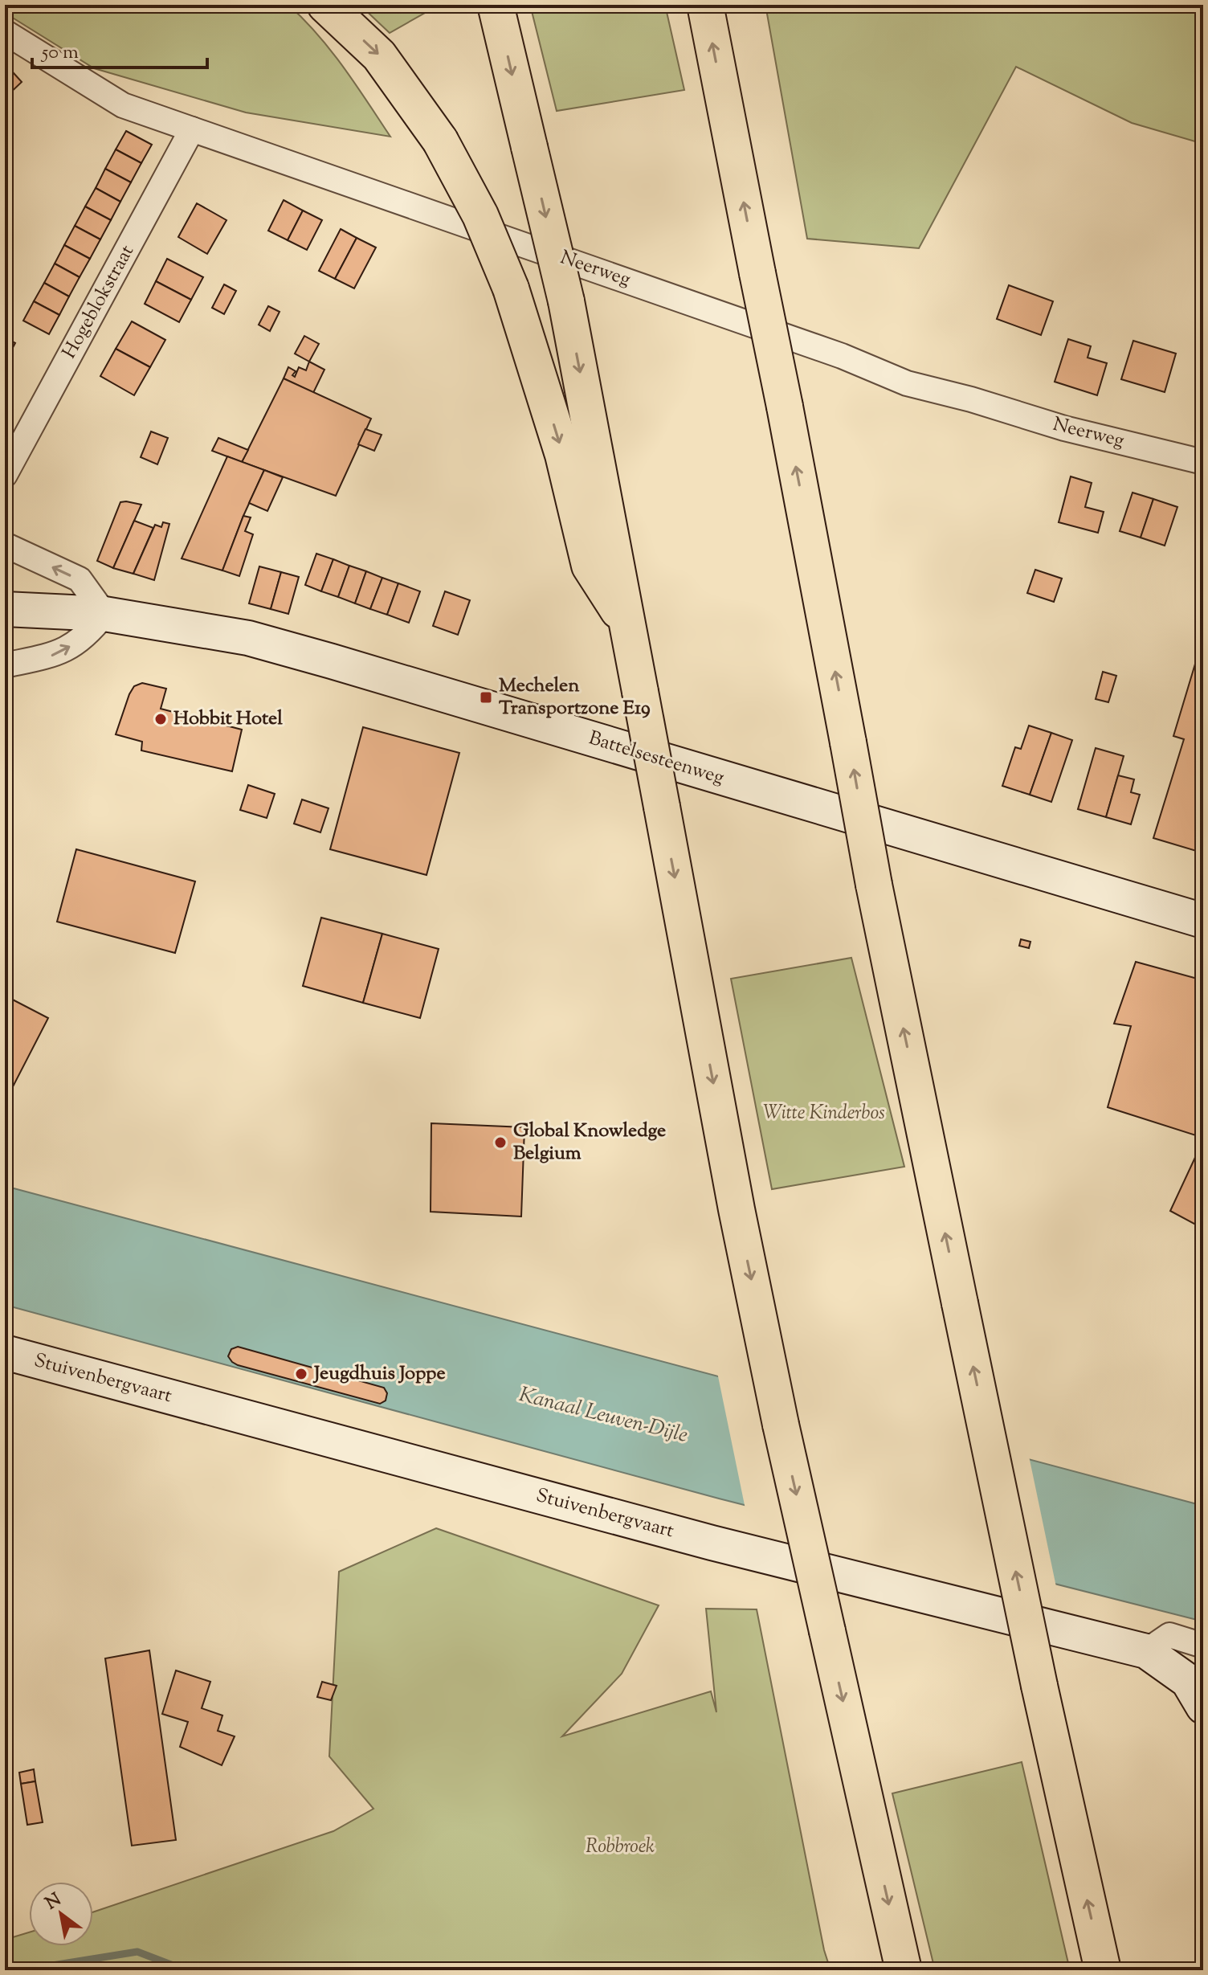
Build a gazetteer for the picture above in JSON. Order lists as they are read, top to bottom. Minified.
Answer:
{"streets":{"main road":["Battelsesteenweg","Stuivenbergvaart"],"street":["Neerweg","Hogeblokstraat"]},"crossings":[["Neerweg","Hogeblokstraat"]],"water":["Kanaal Leuven-Dijle"],"parks":["Witte Kinderbos","Robbroek"],"places":{"transit":["Mechelen Transportzone E19"],"other":["Hobbit Hotel","Global Knowledge Belgium","Jeugdhuis Joppe"]},"scale_bar":"50 m","north":"top left"}
